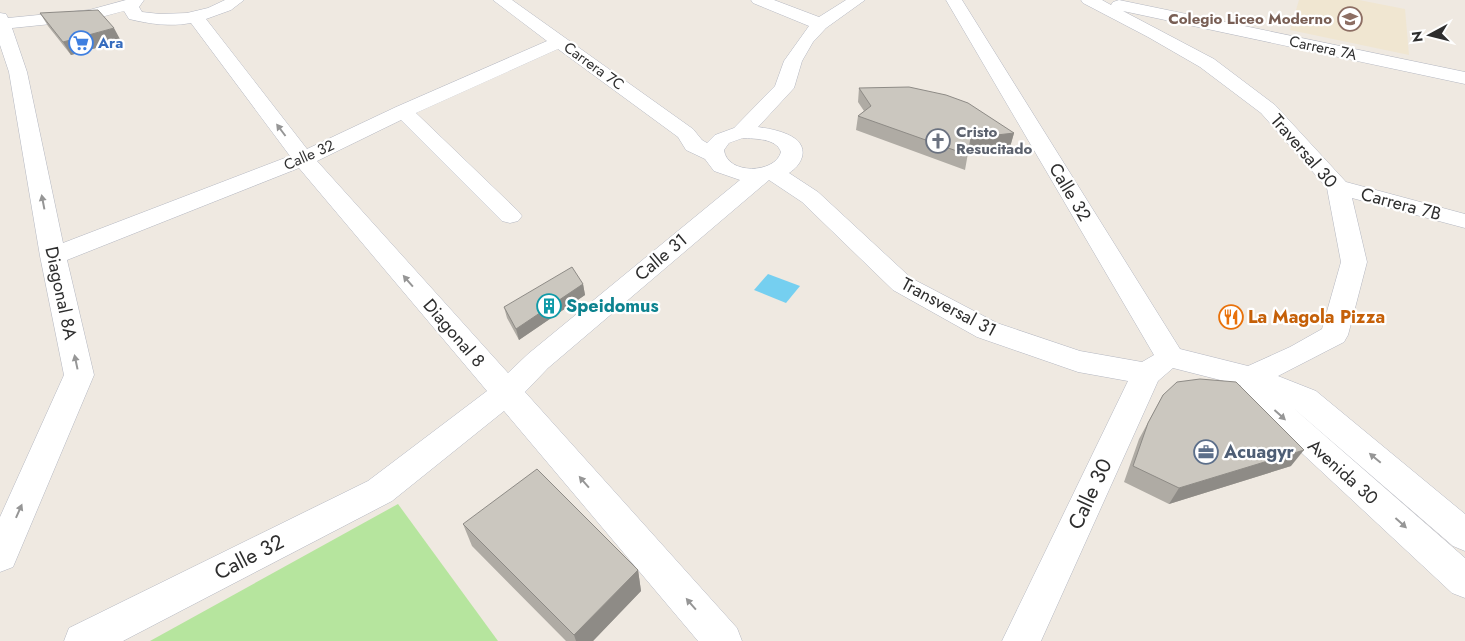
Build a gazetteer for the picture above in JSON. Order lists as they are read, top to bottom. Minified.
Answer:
{"streets":{"street":["Carrera 7A","Carrera 7C","Traversal 30","Calle 32","Carrera 7B","Calle 31","Diagonal 8A","Transversal 31","Diagonal 8","Avenida 30","Calle 30"]},"crossings":[["Carrera 7A","Traversal 30"],["Carrera 7C","Calle 32"],["Traversal 30","Carrera 7B"],["Traversal 30","Transversal 31"],["Traversal 30","Avenida 30"],["Calle 32","Calle 31"],["Calle 32","Diagonal 8A"],["Calle 32","Transversal 31"],["Calle 32","Diagonal 8"],["Calle 32","Calle 30"],["Calle 31","Transversal 31"],["Calle 31","Diagonal 8"],["Transversal 31","Avenida 30"],["Transversal 31","Calle 30"]],"one_way":["Diagonal 8A","Diagonal 8"],"places":{"school or university":["Colegio Liceo Moderno"],"supermarket":["Ara"],"church":["Cristo Resucitado"],"building":["Speidomus"],"restaurant":["La Magola Pizza"],"office":["Acuagyr"]},"north":"left"}
